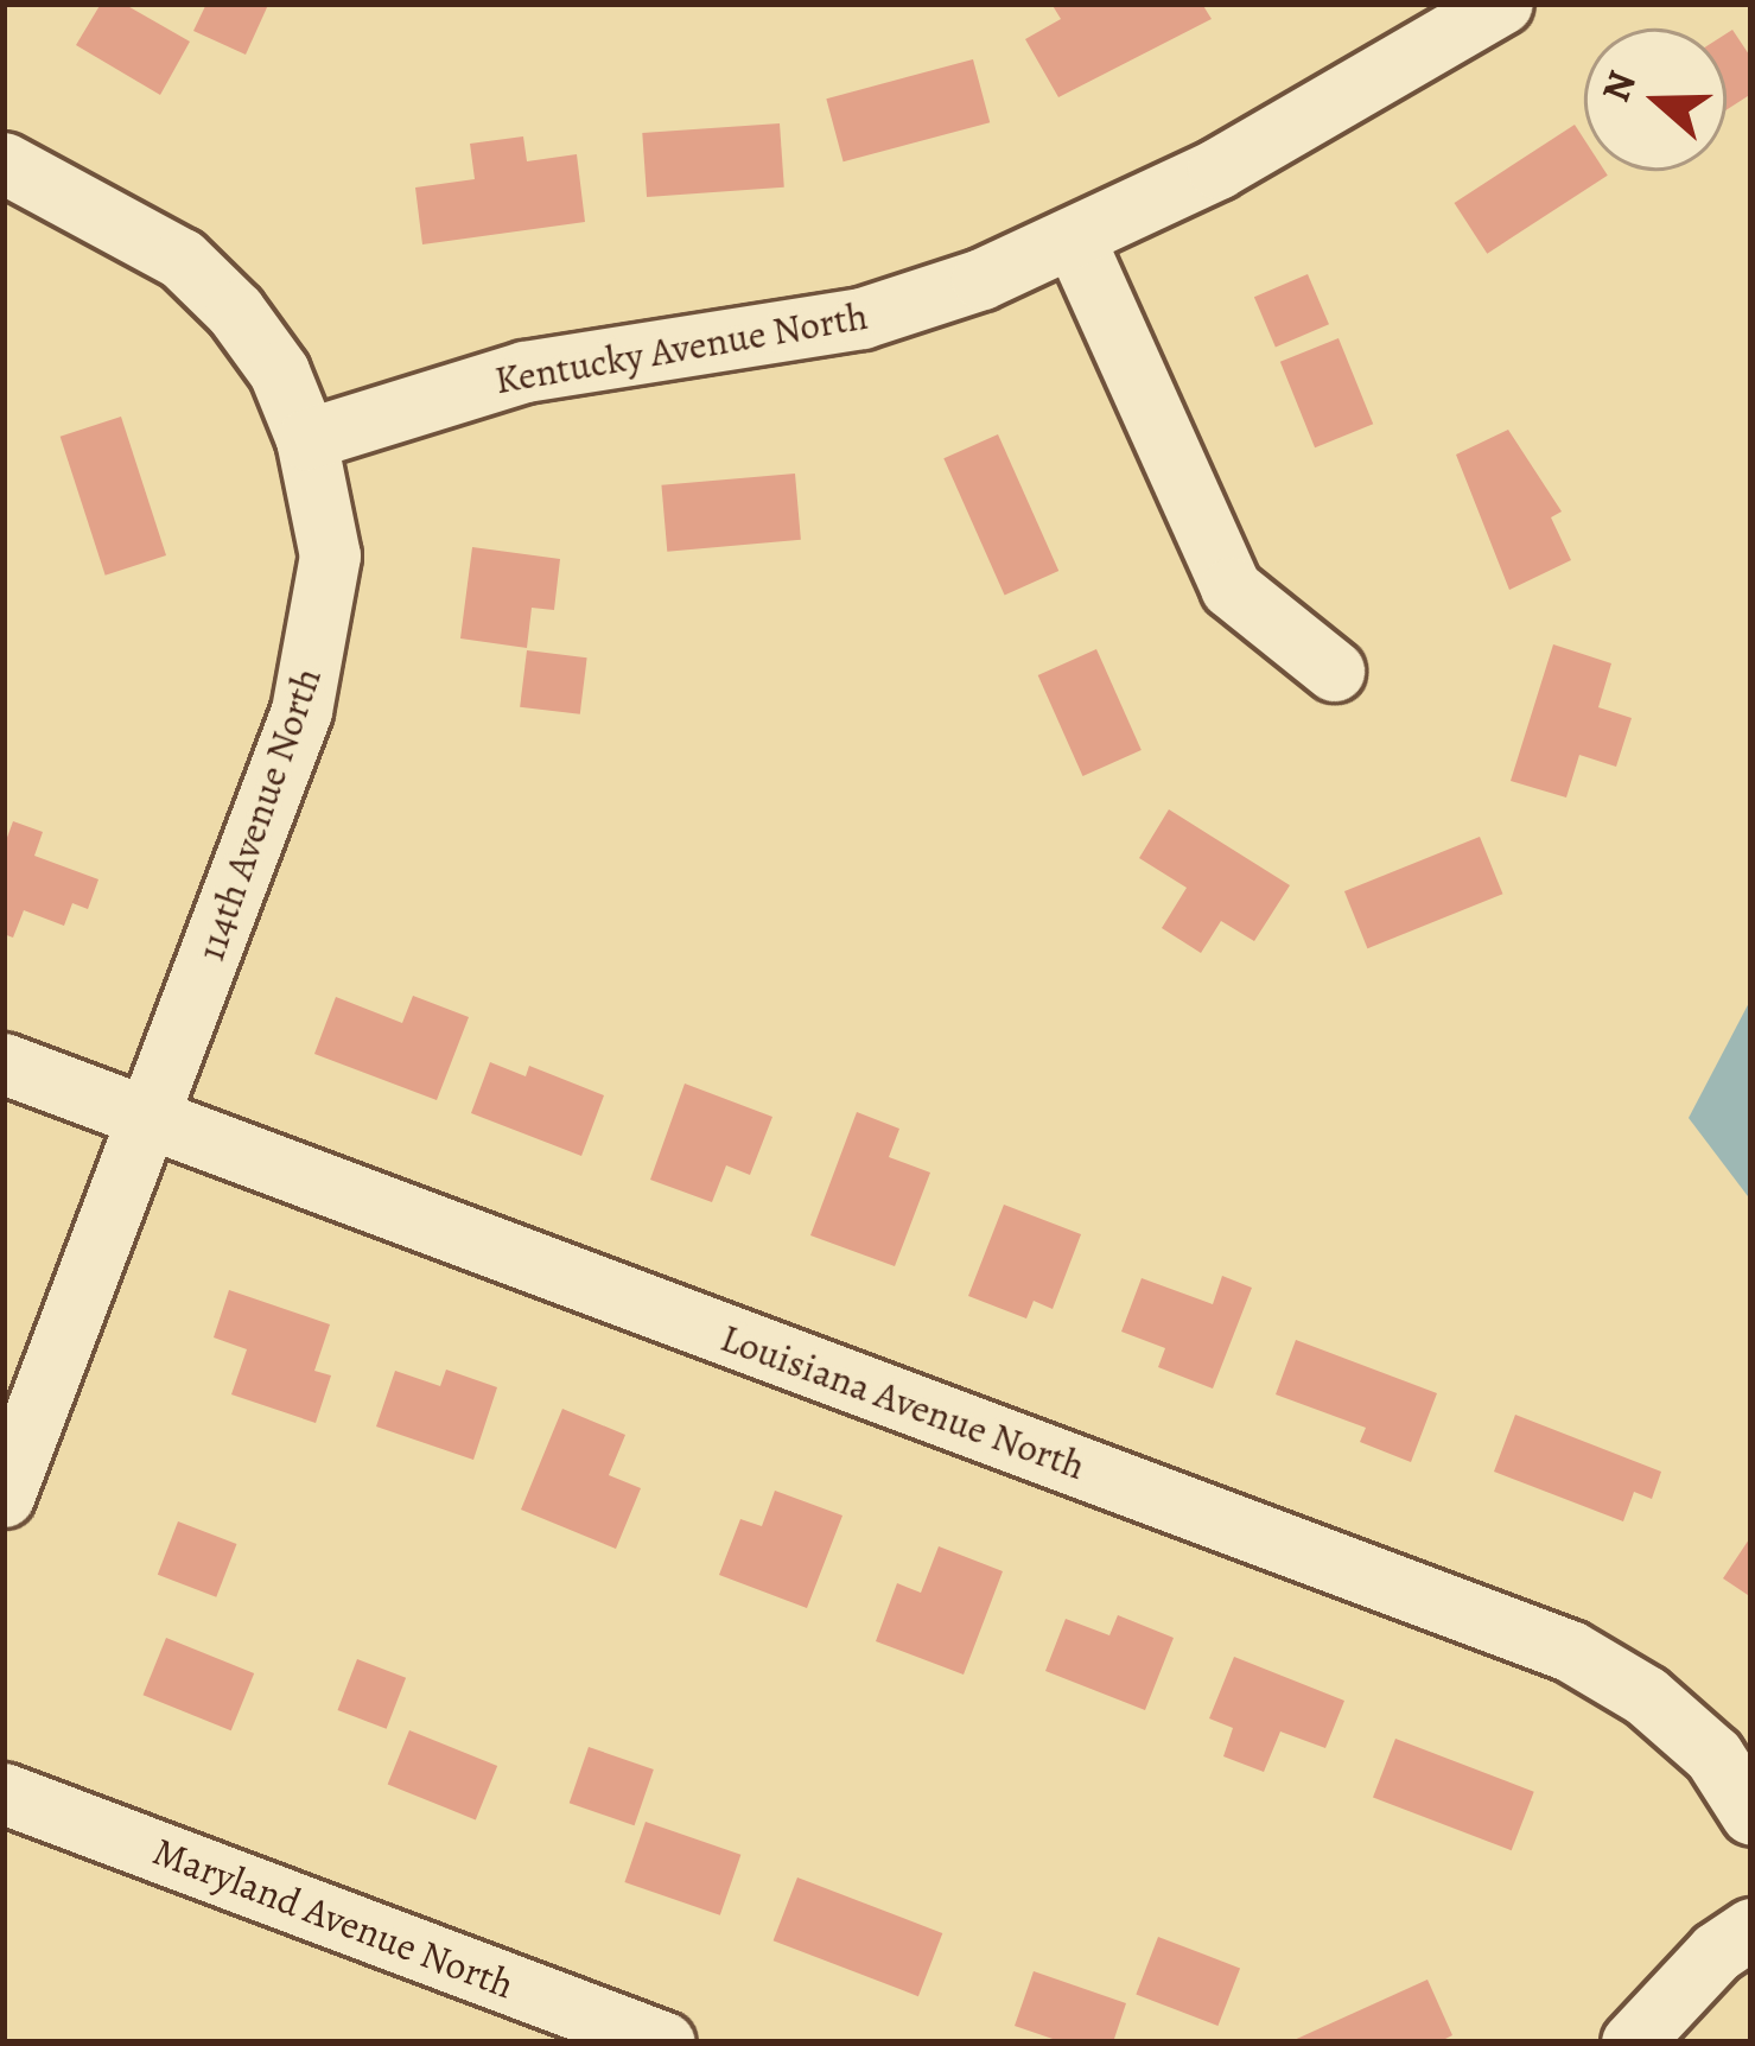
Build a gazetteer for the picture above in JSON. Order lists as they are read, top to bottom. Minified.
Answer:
{"streets":{"street":["Kentucky Avenue North","114th Avenue North","Louisiana Avenue North","Maryland Avenue North"]},"crossings":[["Kentucky Avenue North","114th Avenue North"],["114th Avenue North","Louisiana Avenue North"]],"north":"left"}
